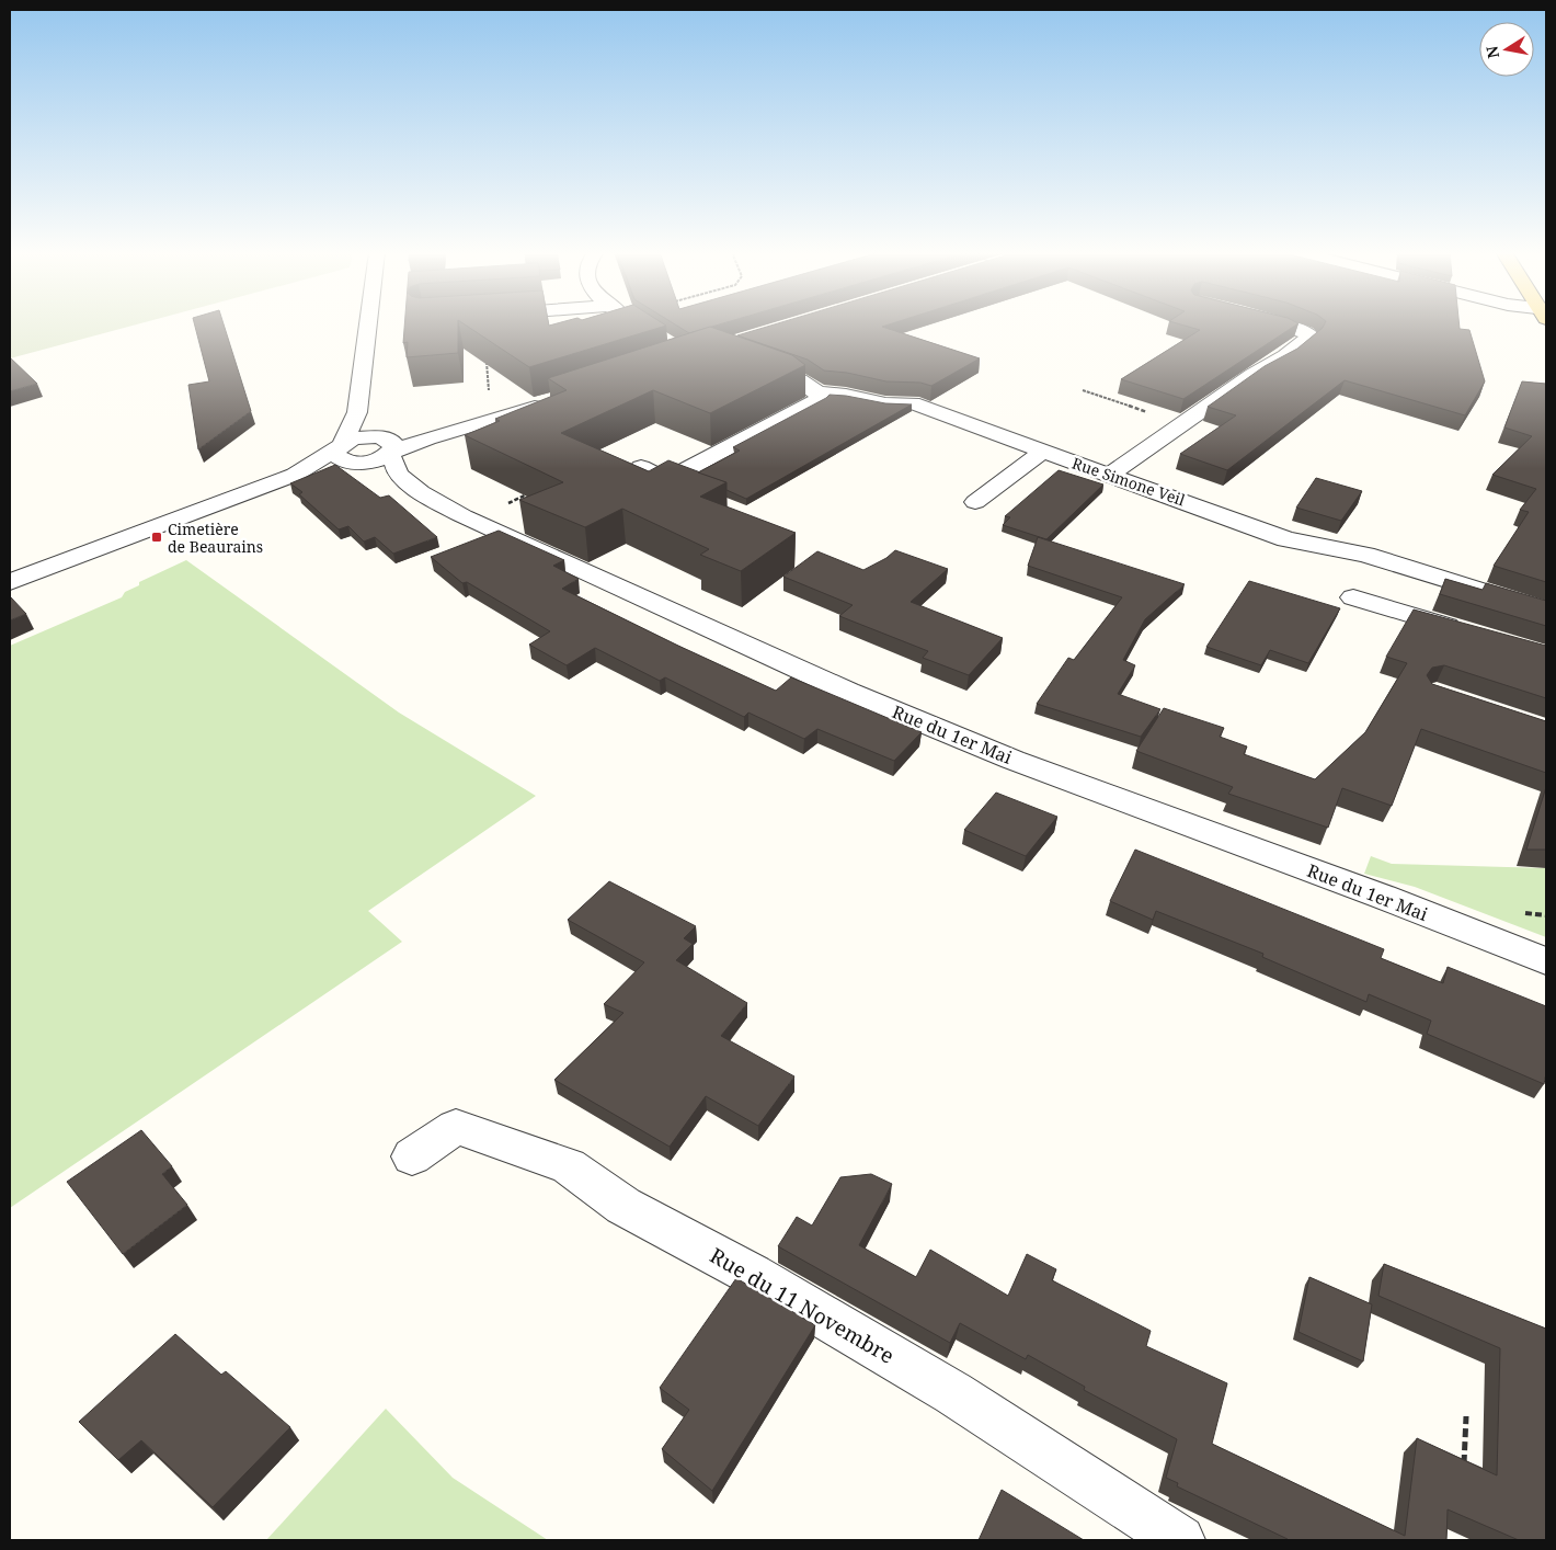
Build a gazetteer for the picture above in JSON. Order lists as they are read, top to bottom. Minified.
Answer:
{"streets":{"street":["Rue Simone Veil","Rue du 1er Mai","Rue du 11 Novembre"]},"places":{"transit":["Cimetière de Beaurains"]},"north":"left"}
